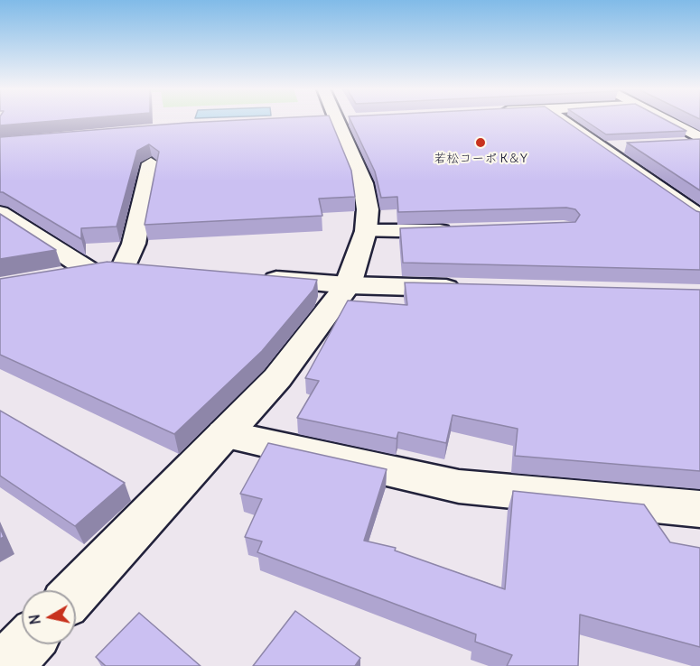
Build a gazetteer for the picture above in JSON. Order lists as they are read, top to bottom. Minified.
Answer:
{"places":["若松コーポ K＆Y"],"north":"left"}
